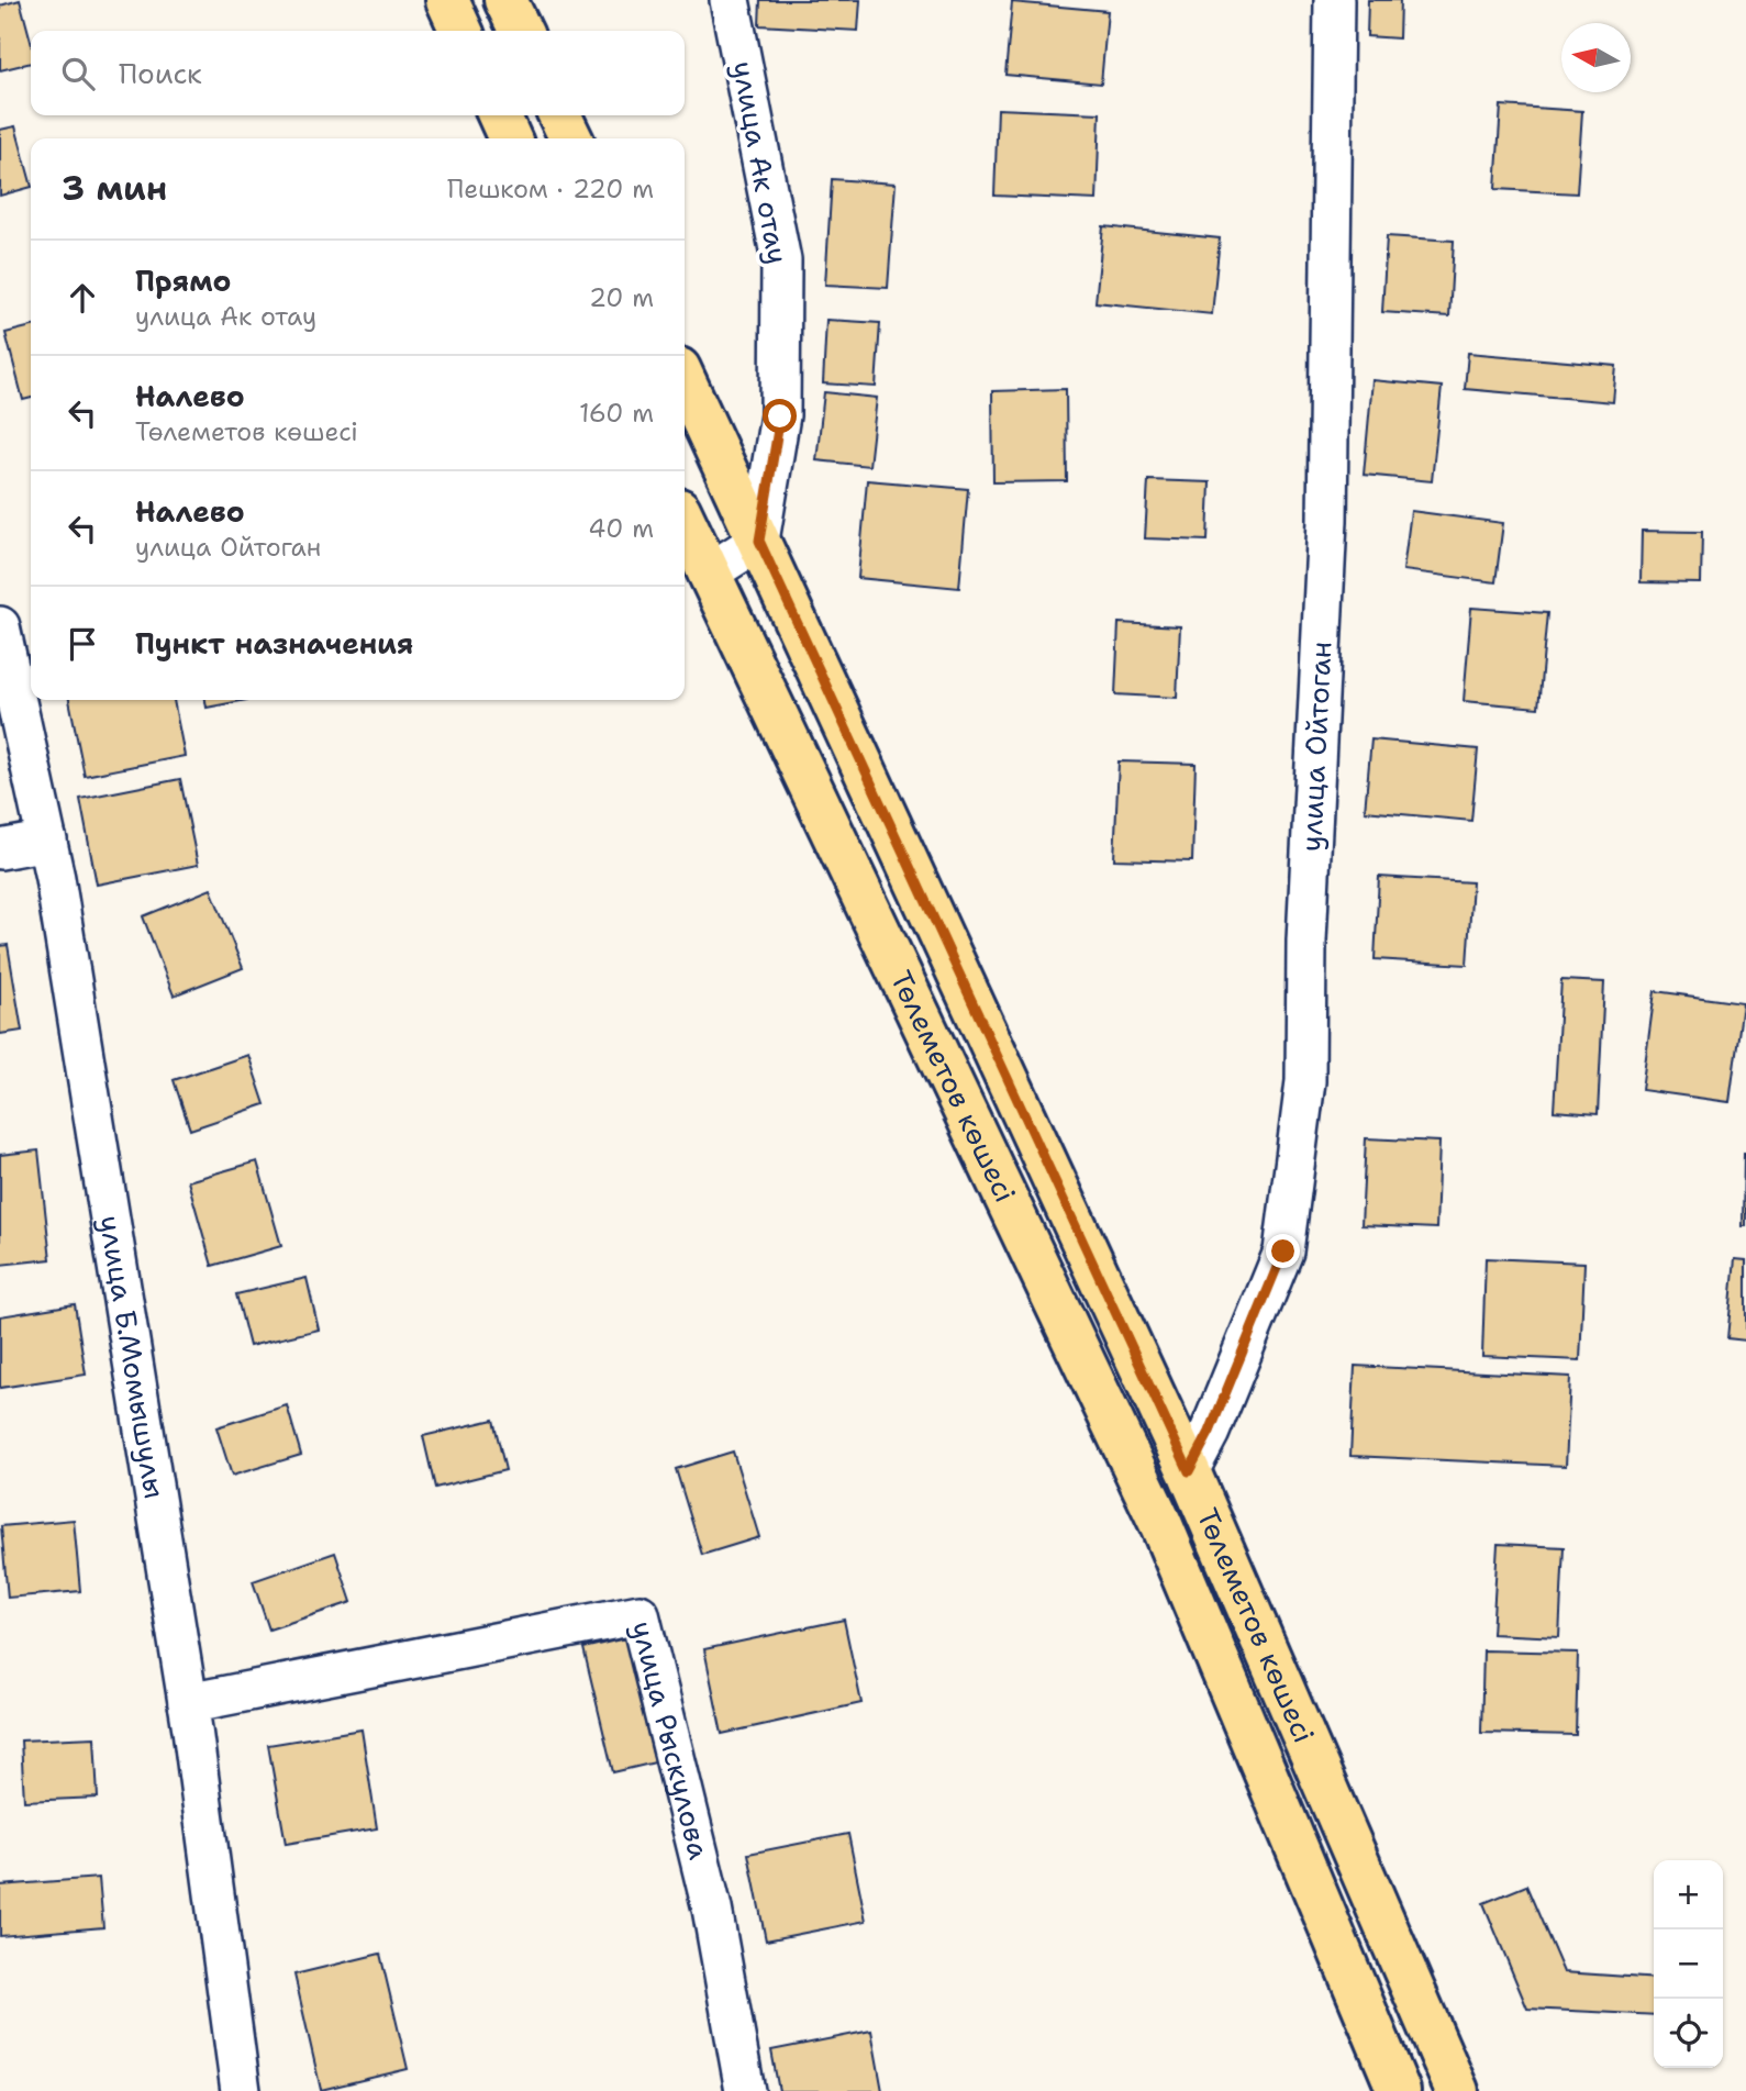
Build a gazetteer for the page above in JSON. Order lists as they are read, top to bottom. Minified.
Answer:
{"streets":{"main road":["Төлеметов көшесі"],"street":["улица Ак отау","улица Ойтоган","улица Б.Момышулы","улица Рыскулова"]},"crossings":[["улица Ак отау","Төлеметов көшесі"],["улица Ойтоган","Төлеметов көшесі"],["улица Б.Момышулы","улица Рыскулова"]],"north":"left","page":{"search":"Поиск","heading":["3 мин","Пешком · 220 m"],"list":[["Прямо","улица Ак отау","20 m"],["Налево","Төлеметов көшесі","160 m"],["Налево","улица Ойтоган","40 m"],"Пункт назначения"],"map_buttons":["+","−"]}}
